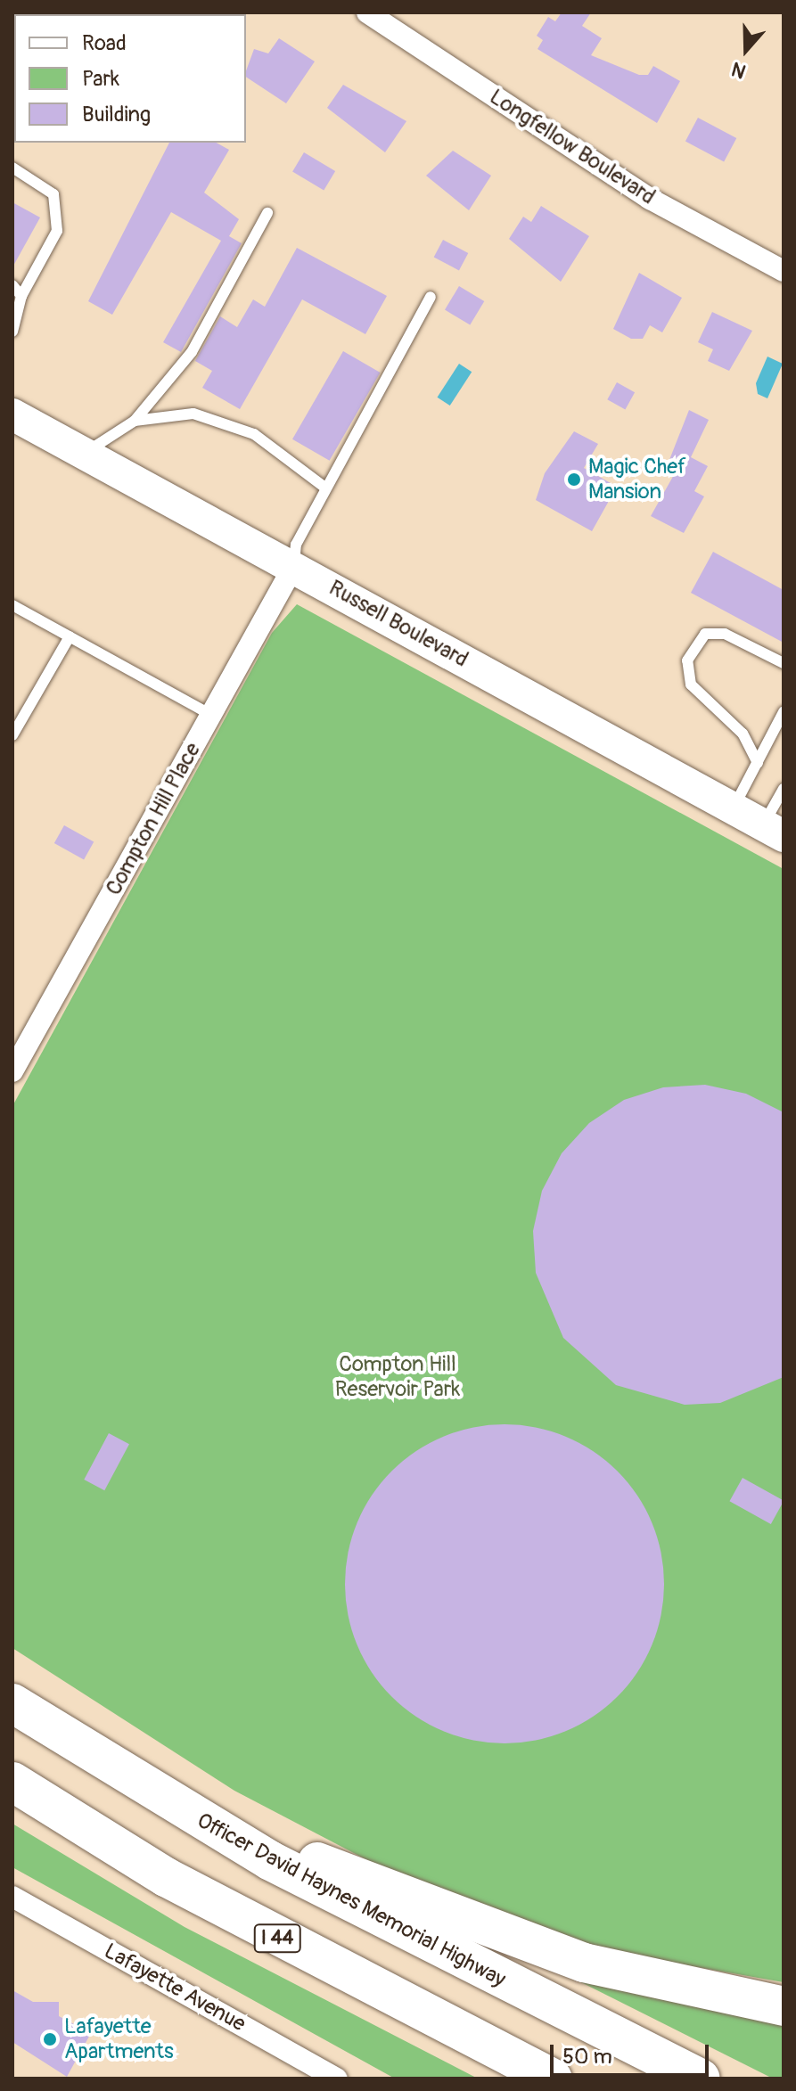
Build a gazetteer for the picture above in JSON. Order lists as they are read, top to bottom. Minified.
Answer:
{"streets":{"highway":["Officer David Haynes Memorial Highway","I 44"],"main road":["Russell Boulevard"],"street":["Longfellow Boulevard","Compton Hill Place","Lafayette Avenue"]},"crossings":[["Russell Boulevard","Compton Hill Place"]],"parks":["Compton Hill Reservoir Park"],"places":["Magic Chef Mansion","Lafayette Apartments"],"legend":["Road","Park","Building"],"scale_bar":"50 m","north":"bottom"}
